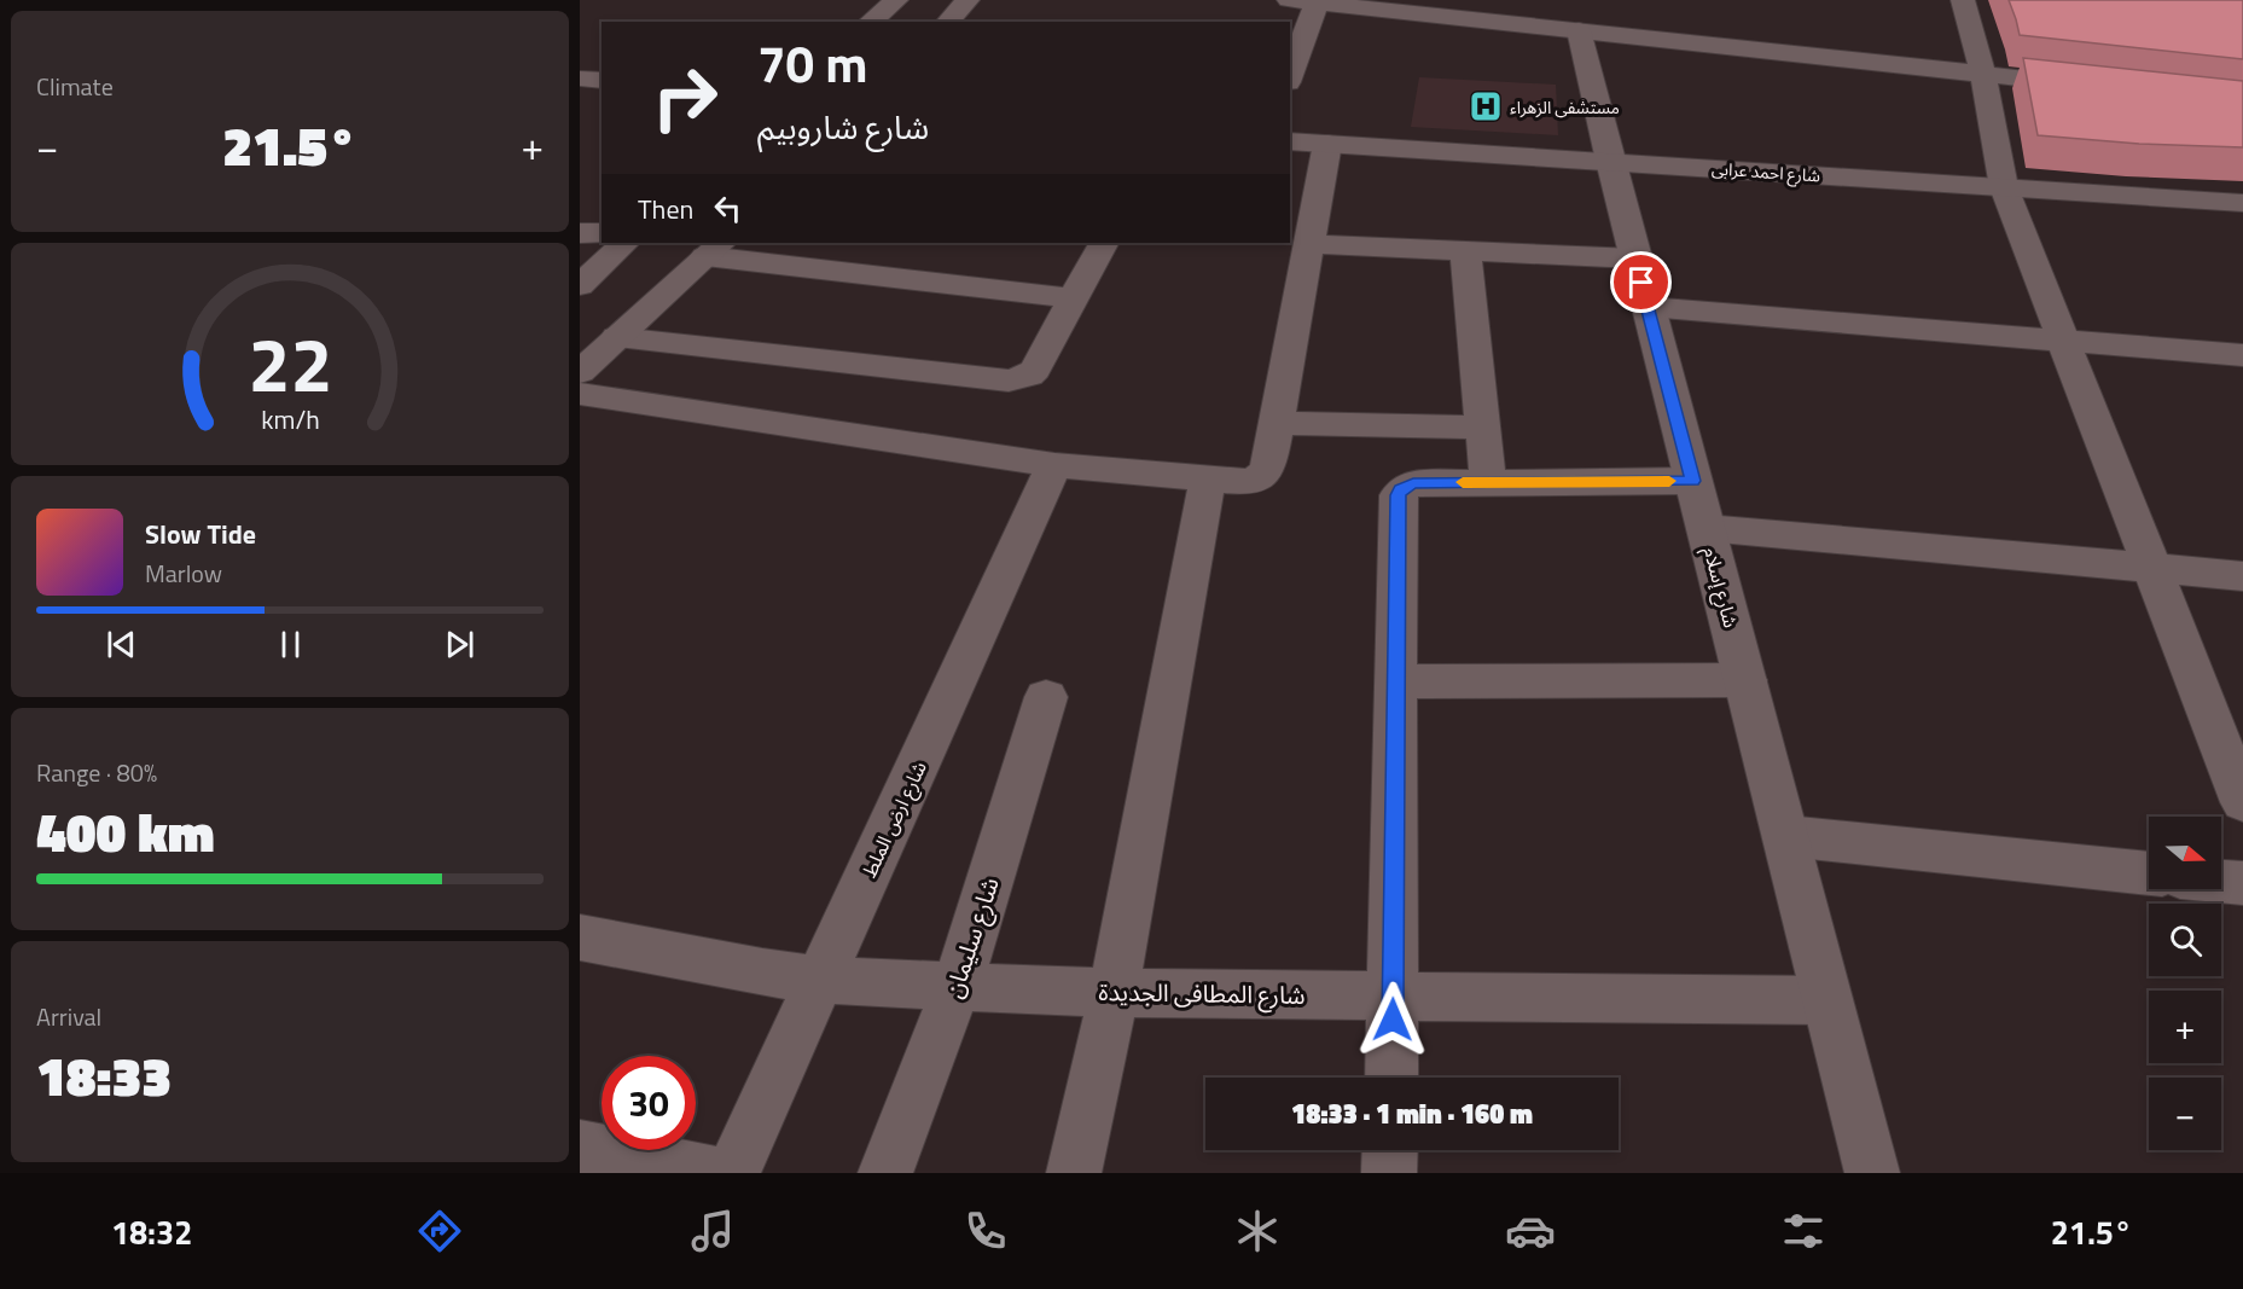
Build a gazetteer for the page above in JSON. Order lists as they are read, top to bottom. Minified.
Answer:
{"streets":{"street":["شارع احمد عرابى","شارع إسلام","شارع ارض الملط","شارع سليمان","شارع المطافى الجديدة"]},"crossings":[["شارع احمد عرابى","شارع إسلام"],["شارع إسلام","شارع المطافى الجديدة"],["شارع ارض الملط","شارع المطافى الجديدة"],["شارع سليمان","شارع المطافى الجديدة"]],"places":{"hospital":["مستشفى الزهراء"]},"north":"right","page":{"tile":["Climate",["Range · 80%","400 km"],["Arrival","18:33"]],"turn":["70 m","شارع شاروبيم"],"heat":["−","21.5°","+"],"then":"Then","song":["Slow Tide","Marlow"],"map_buttons":["+","−"],"limit":"30","trip":"18:33 · 1 min · 160 m","tabs":["18:32","21.5°"],"gauge":["22","km/h"]}}
